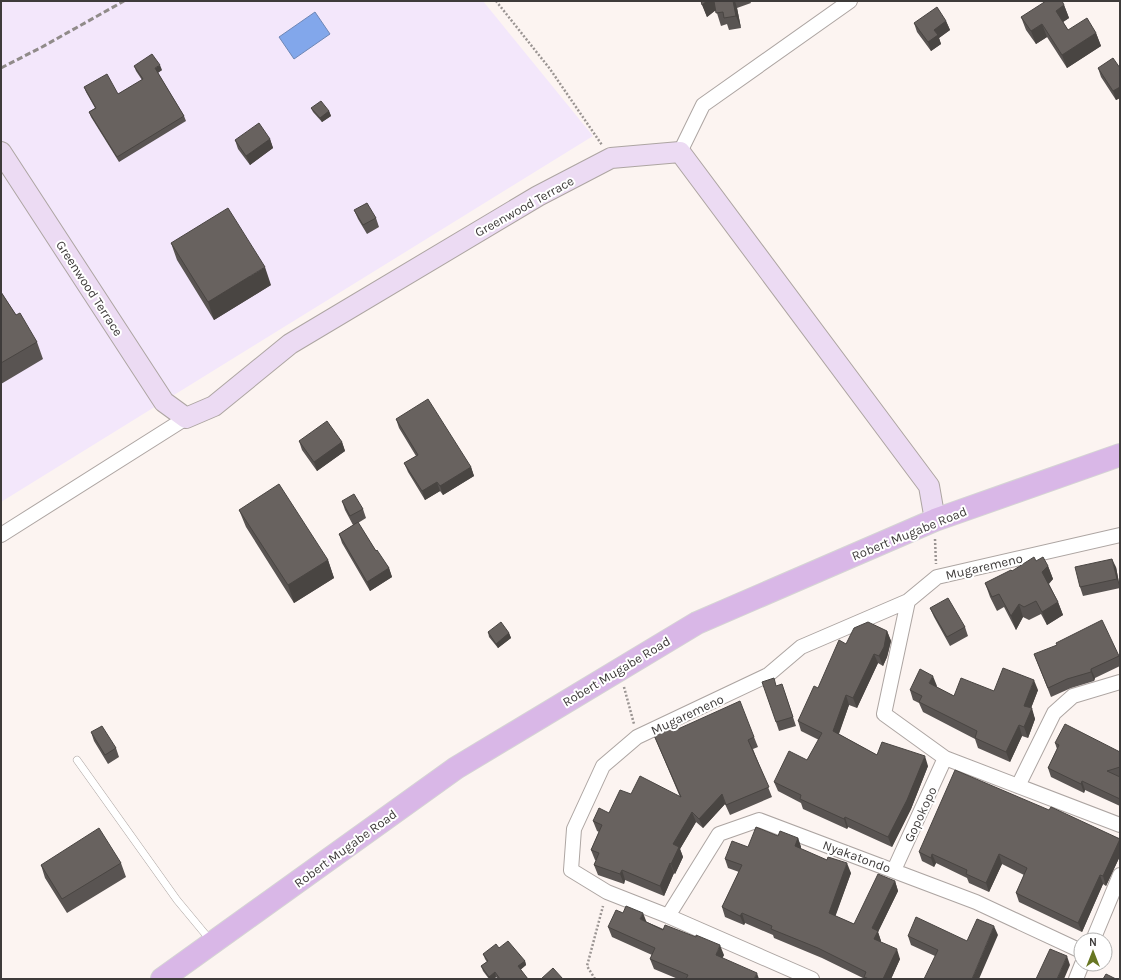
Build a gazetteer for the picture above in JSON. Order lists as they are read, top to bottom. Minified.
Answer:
{"streets":{"main road":["Robert Mugabe Road"],"street":["Greenwood Terrace","Mugaremeno","Gopokopo","Nyakatondo"]},"crossings":[["Mugaremeno","Nyakatondo"],["Gopokopo","Nyakatondo"]],"north":"top"}
